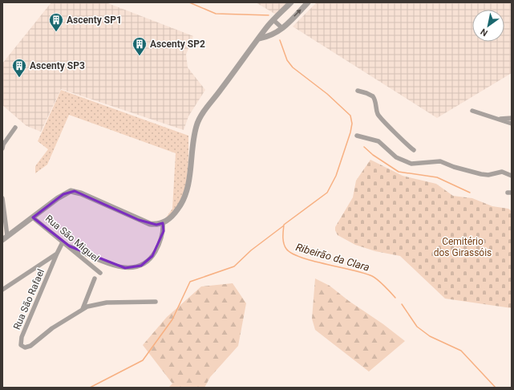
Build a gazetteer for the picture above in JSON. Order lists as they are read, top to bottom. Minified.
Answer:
{"streets":{"street":["Rua São Miguel","Rua São Rafael"]},"water":["Ribeirão da Clara"],"parks":["Cemitério dos Girassóis"],"places":{"building":["Ascenty SP1","Ascenty SP2","Ascenty SP3"]},"north":"bottom left"}
